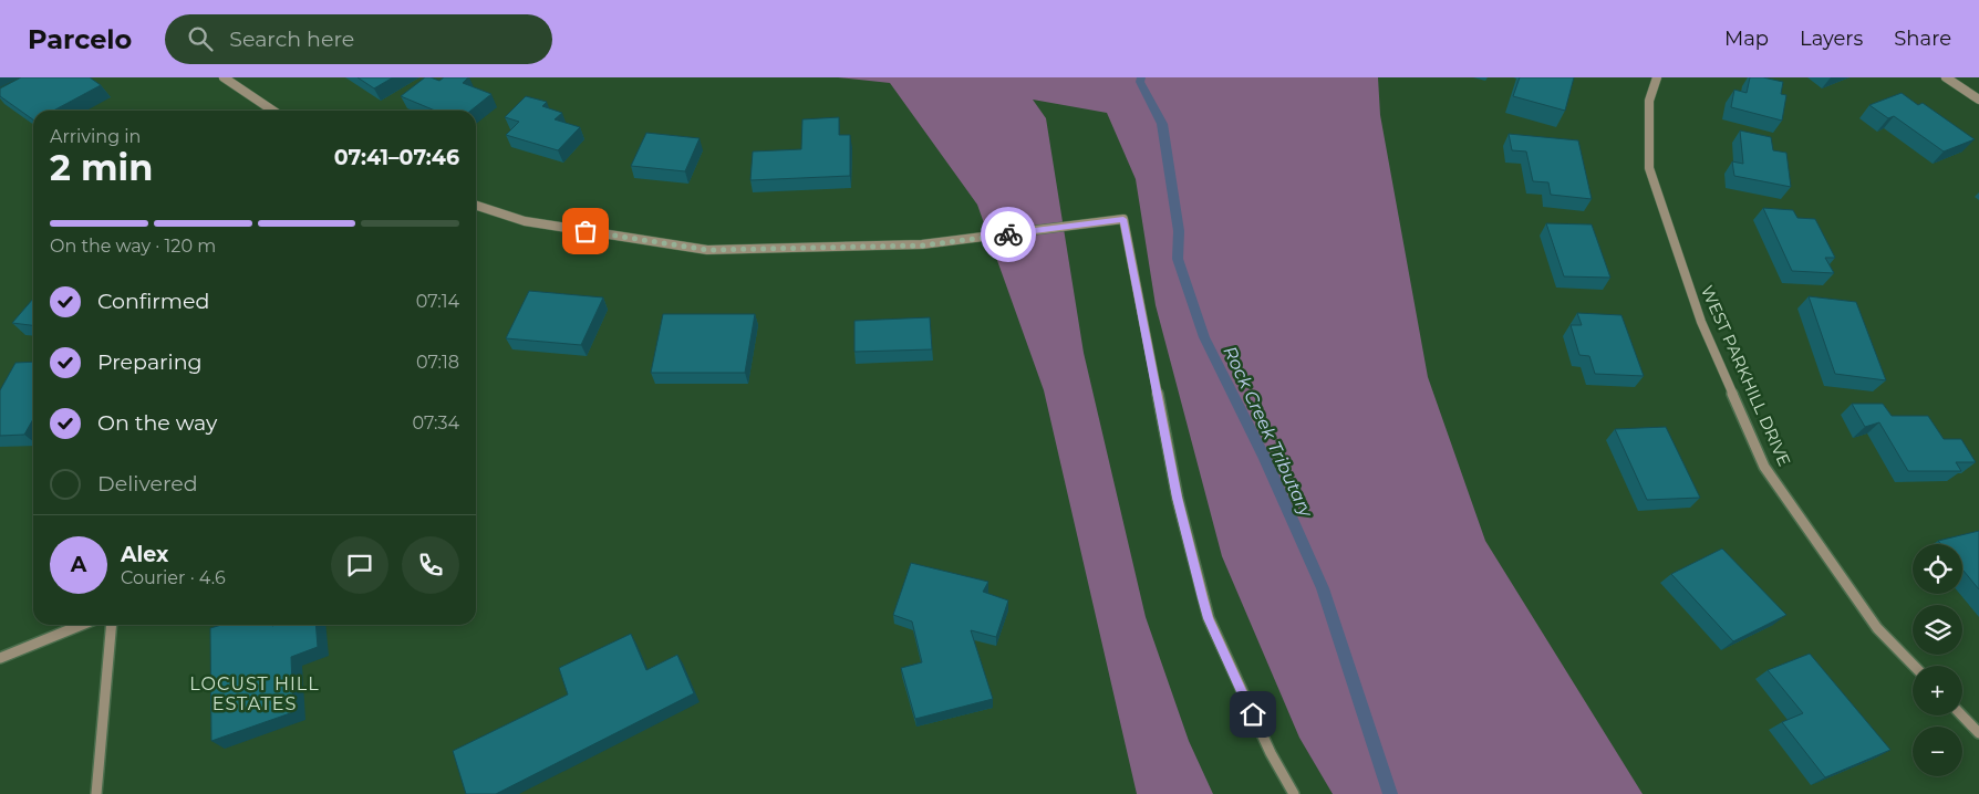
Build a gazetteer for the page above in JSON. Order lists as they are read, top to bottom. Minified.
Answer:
{"streets":{"street":["WEST PARKHILL DRIVE"]},"districts":["LOCUST HILL ESTATES"],"water":["Rock Creek Tributary"],"page":{"header":"Parcelo","search":"Search here","nav":["Map","Layers","Share"],"heading":["2 min","Arriving in","07:41–07:46"],"panel":["Alex","Courier · 4.6"],"bar":"On the way · 120 m","list":[["Confirmed","07:14"],["Preparing","07:18"],["On the way","07:34"],"Delivered"],"round":"A","map_buttons":["+","−"]}}
